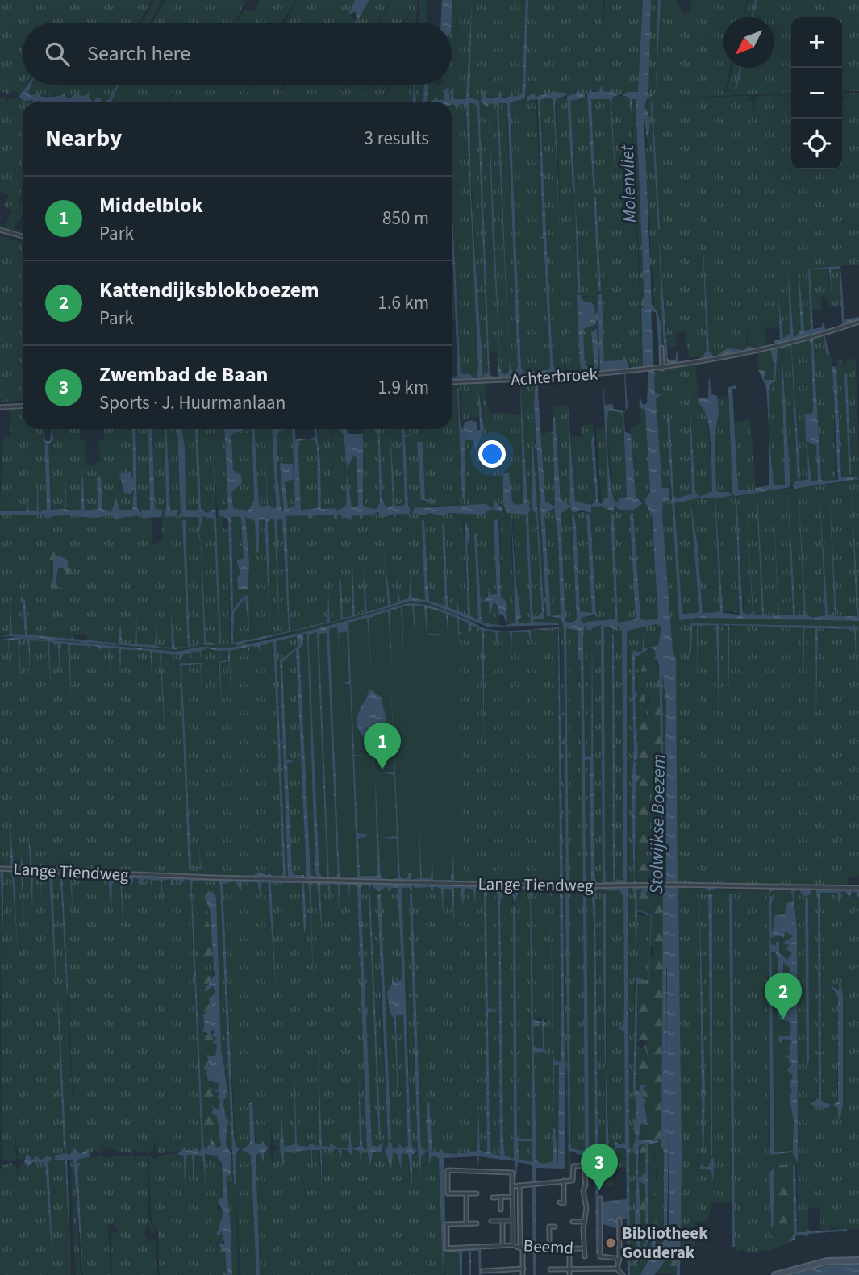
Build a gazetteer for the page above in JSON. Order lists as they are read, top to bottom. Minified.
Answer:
{"streets":{"street":["Achterbroek","Lange Tiendweg","Beemd"]},"water":["Molenvliet","Stolwijkse Boezem"],"places":["Bibliotheek Gouderak"],"north":"bottom left","page":{"map_buttons":["+","−"],"search":"Search here","heading":["Nearby","3 results"],"list":[{"mark":"1","name":"Middelblok","note":"Park","value":"850 m"},{"mark":"2","name":"Kattendijksblokboezem","note":"Park","value":"1.6 km"},{"mark":"3","name":"Zwembad de Baan","note":"Sports · J. Huurmanlaan","value":"1.9 km"}],"pins":["1","2","3"]}}
